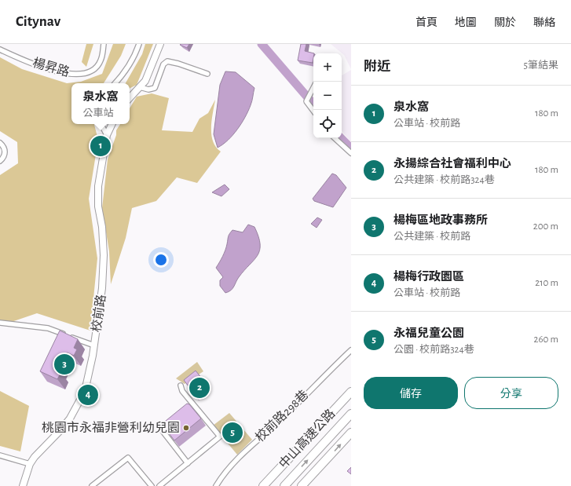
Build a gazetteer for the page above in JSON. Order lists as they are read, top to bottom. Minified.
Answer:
{"streets":{"highway":["中山高速公路"],"street":["楊昇路","校前路","校前路298巷"]},"places":["桃園市永福非營利幼兒園"],"page":{"header":"Citynav","nav":["首頁","地圖","關於","聯絡"],"heading":["附近","5筆結果"],"map_buttons":["+","−"],"popup":["泉水窩","公車站"],"list":[{"mark":"1","name":"泉水窩","note":"公車站 · 校前路","value":"180 m"},{"mark":"2","name":"永揚綜合社會福利中心","note":"公共建築 · 校前路324巷","value":"180 m"},{"mark":"3","name":"楊梅區地政事務所","note":"公共建築 · 校前路","value":"200 m"},{"mark":"4","name":"楊梅行政園區","note":"公車站 · 校前路","value":"210 m"},{"mark":"5","name":"永福兒童公園","note":"公園 · 校前路324巷","value":"260 m"}],"pins":["1","3","2","4","5"],"buttons":["儲存","分享"]}}
